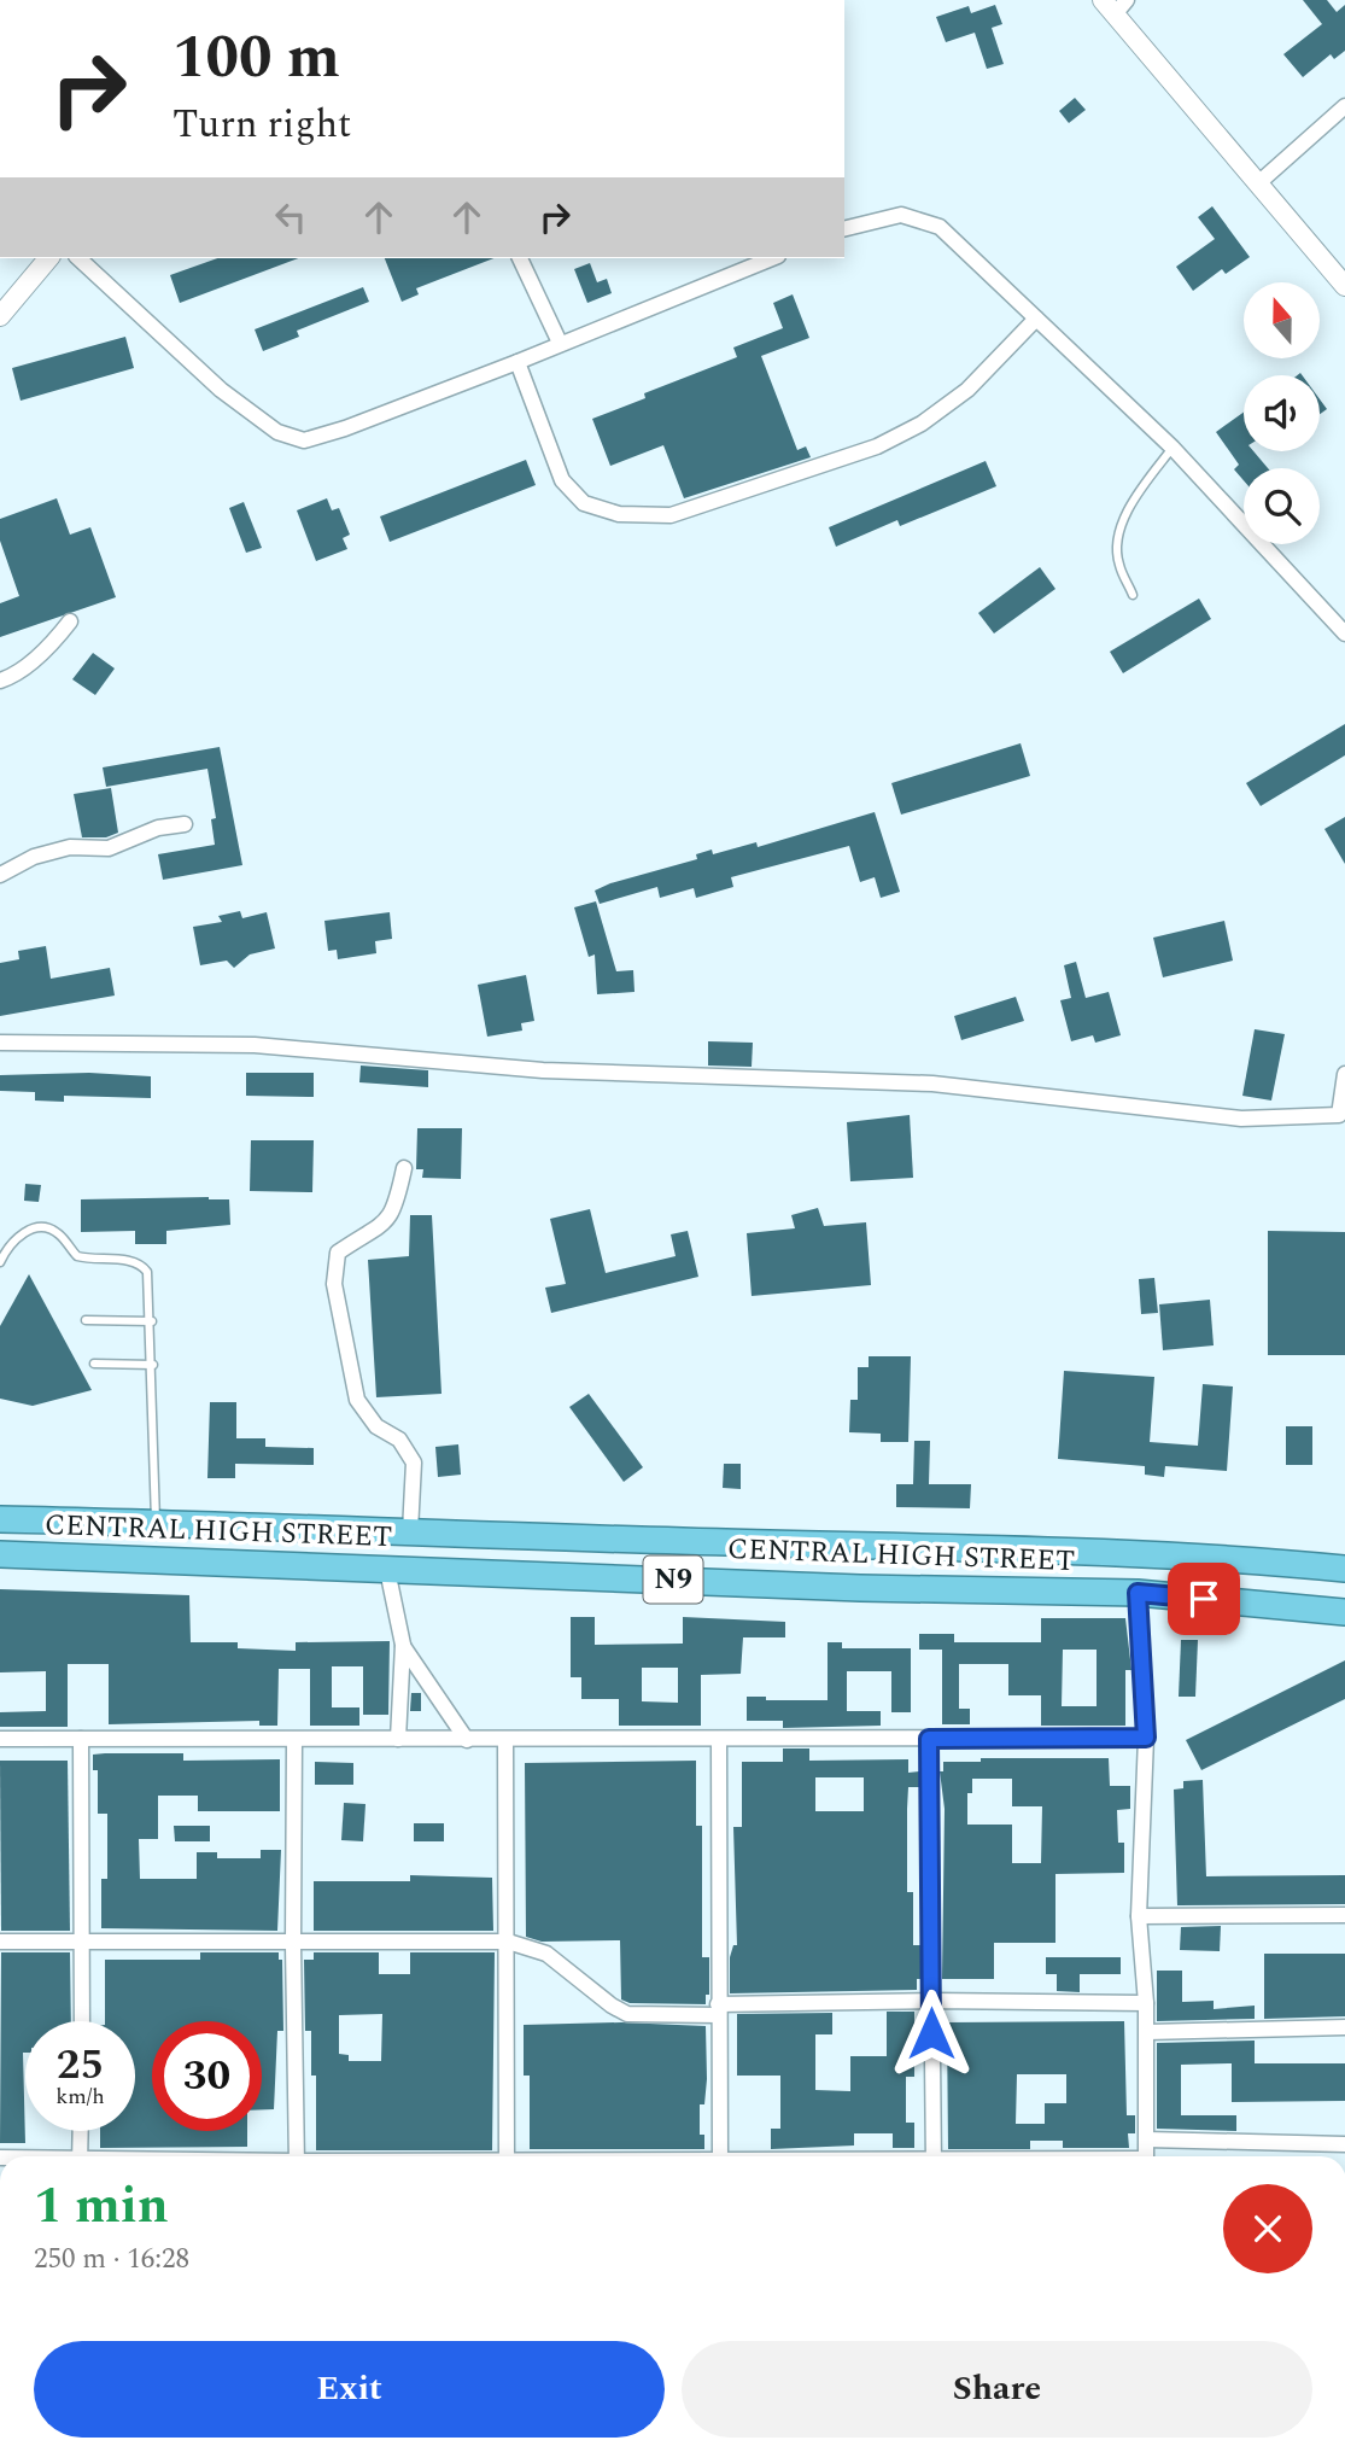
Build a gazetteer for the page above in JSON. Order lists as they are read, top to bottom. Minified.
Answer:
{"streets":{"highway":["CENTRAL HIGH STREET","N9"]},"north":"top","page":{"turn":["100 m","Turn right"],"speed":"25 km/h","limit":"30","heading":["1 min","250 m · 16:28"],"buttons":["Exit","Share"]}}
